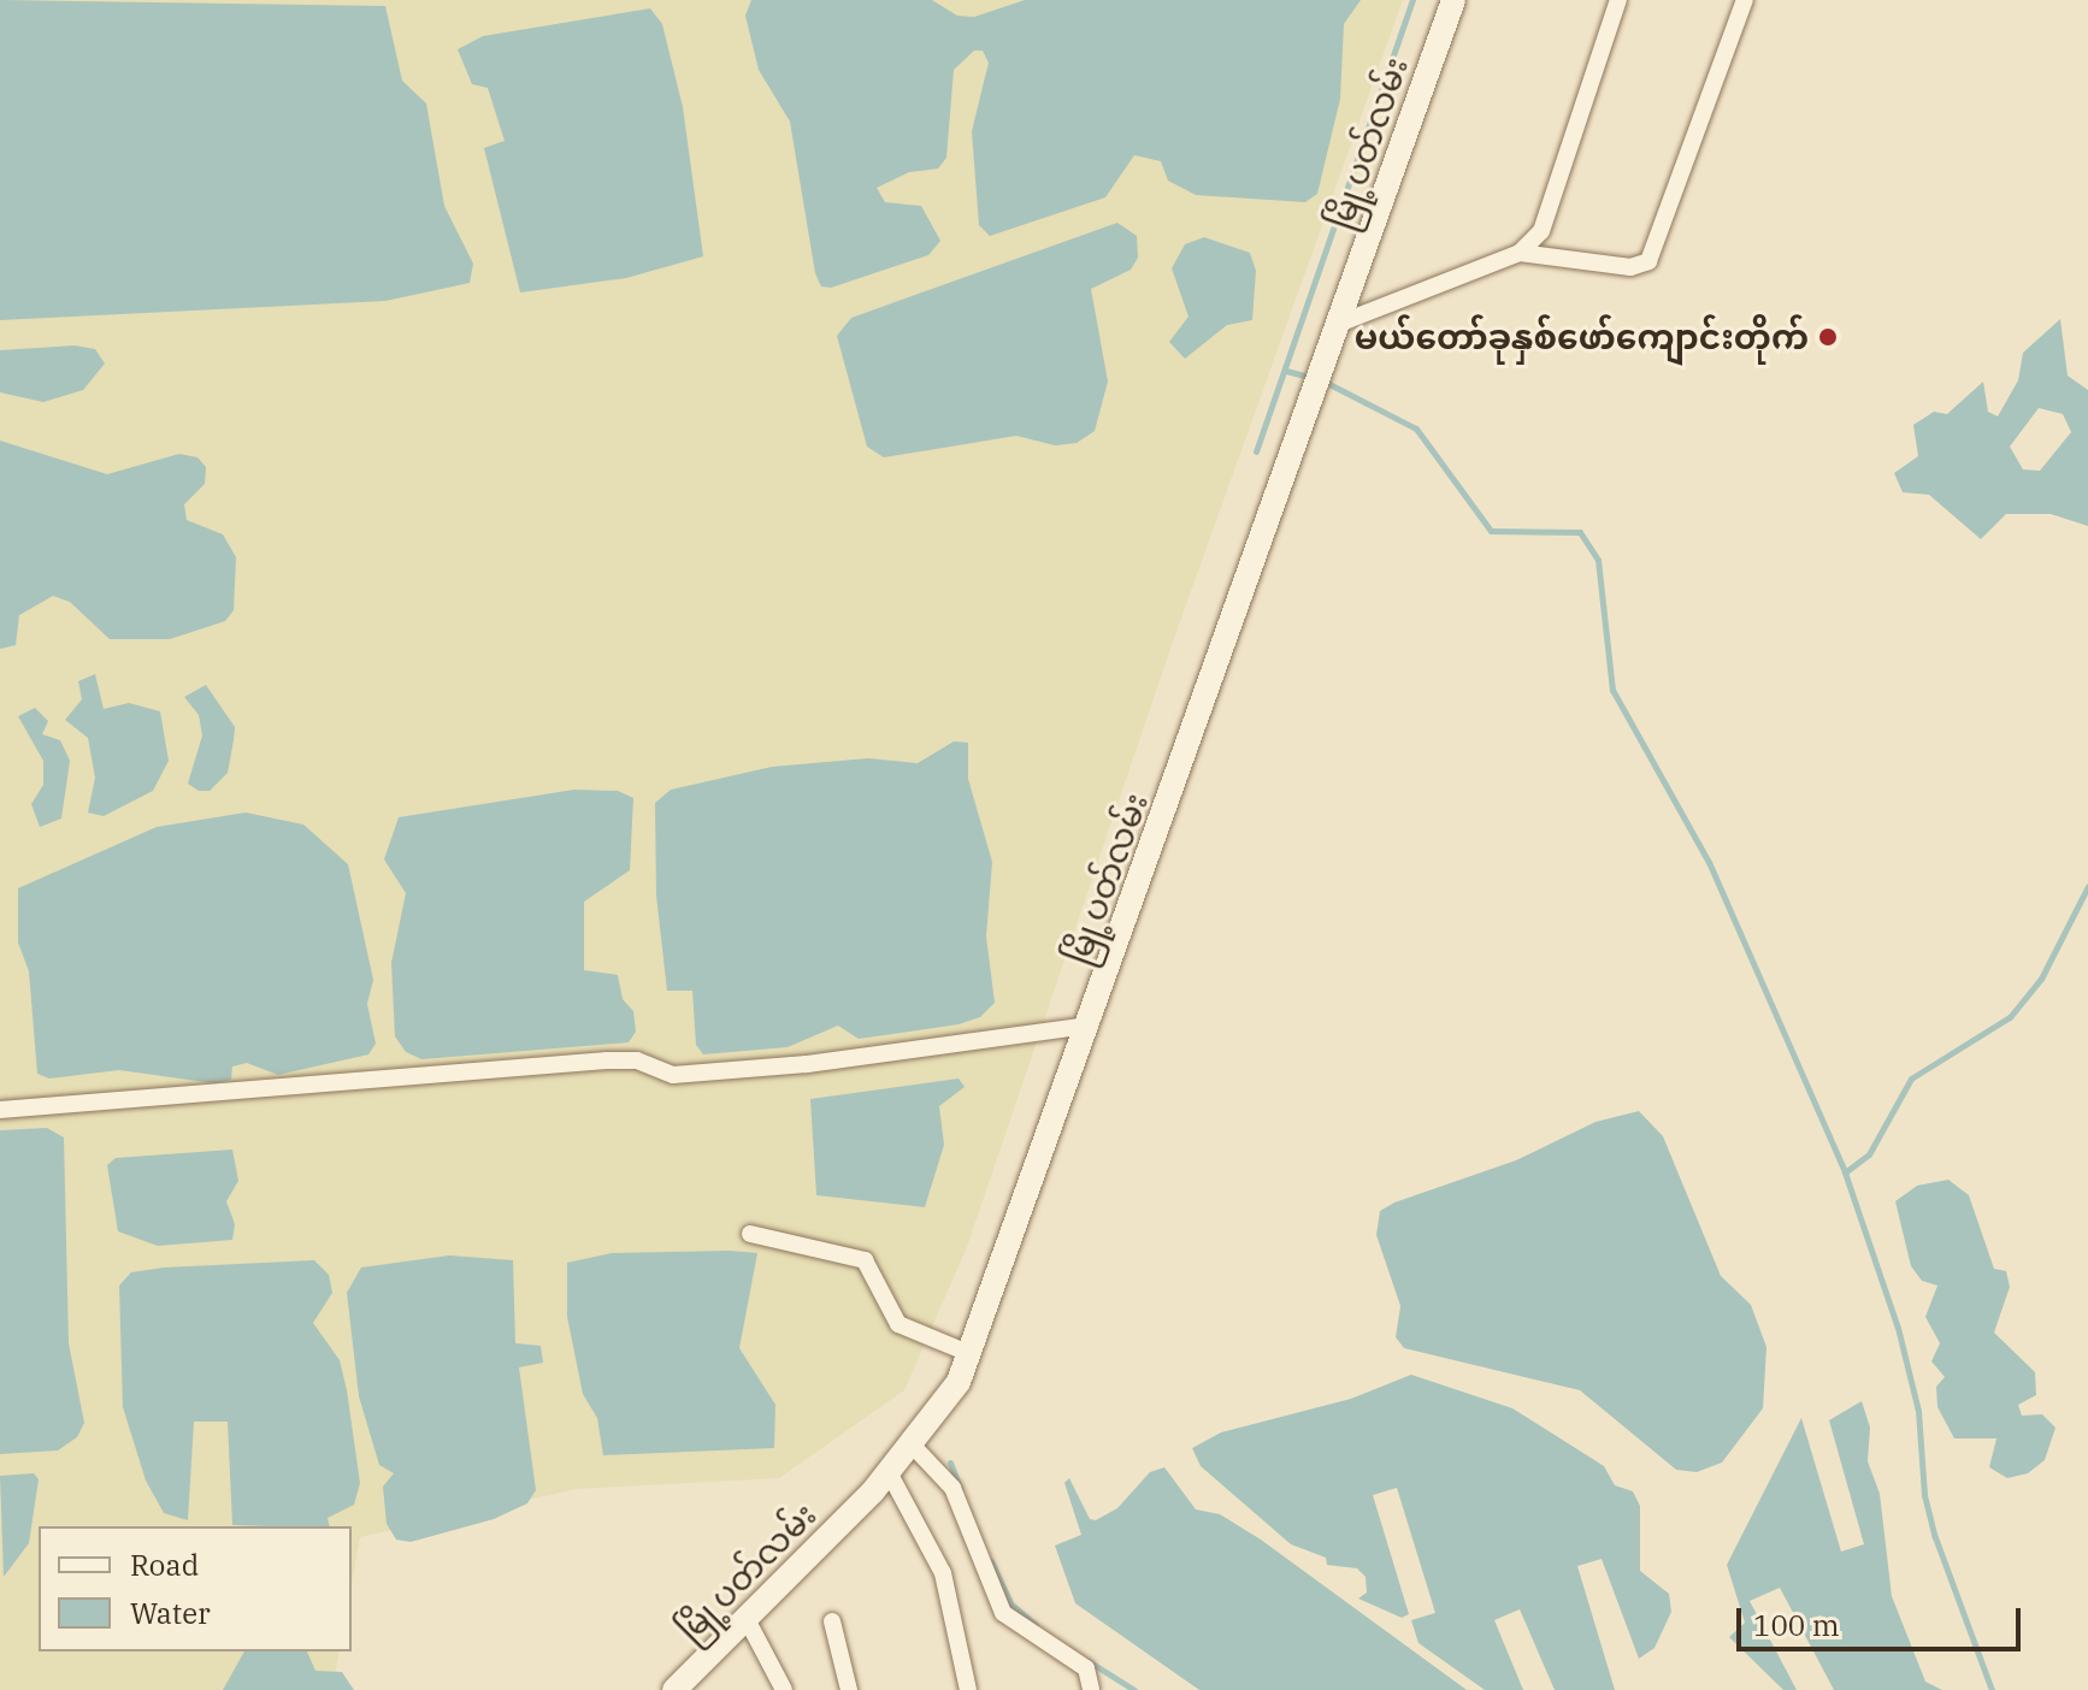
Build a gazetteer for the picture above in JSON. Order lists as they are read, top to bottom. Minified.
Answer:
{"streets":{"main road":["မြို့ပတ်လမ်း"]},"places":["မယ်တော်ခုနှစ်ဖော်ကျောင်းတိုက်"],"legend":["Road","Water"],"scale_bar":"100 m"}
